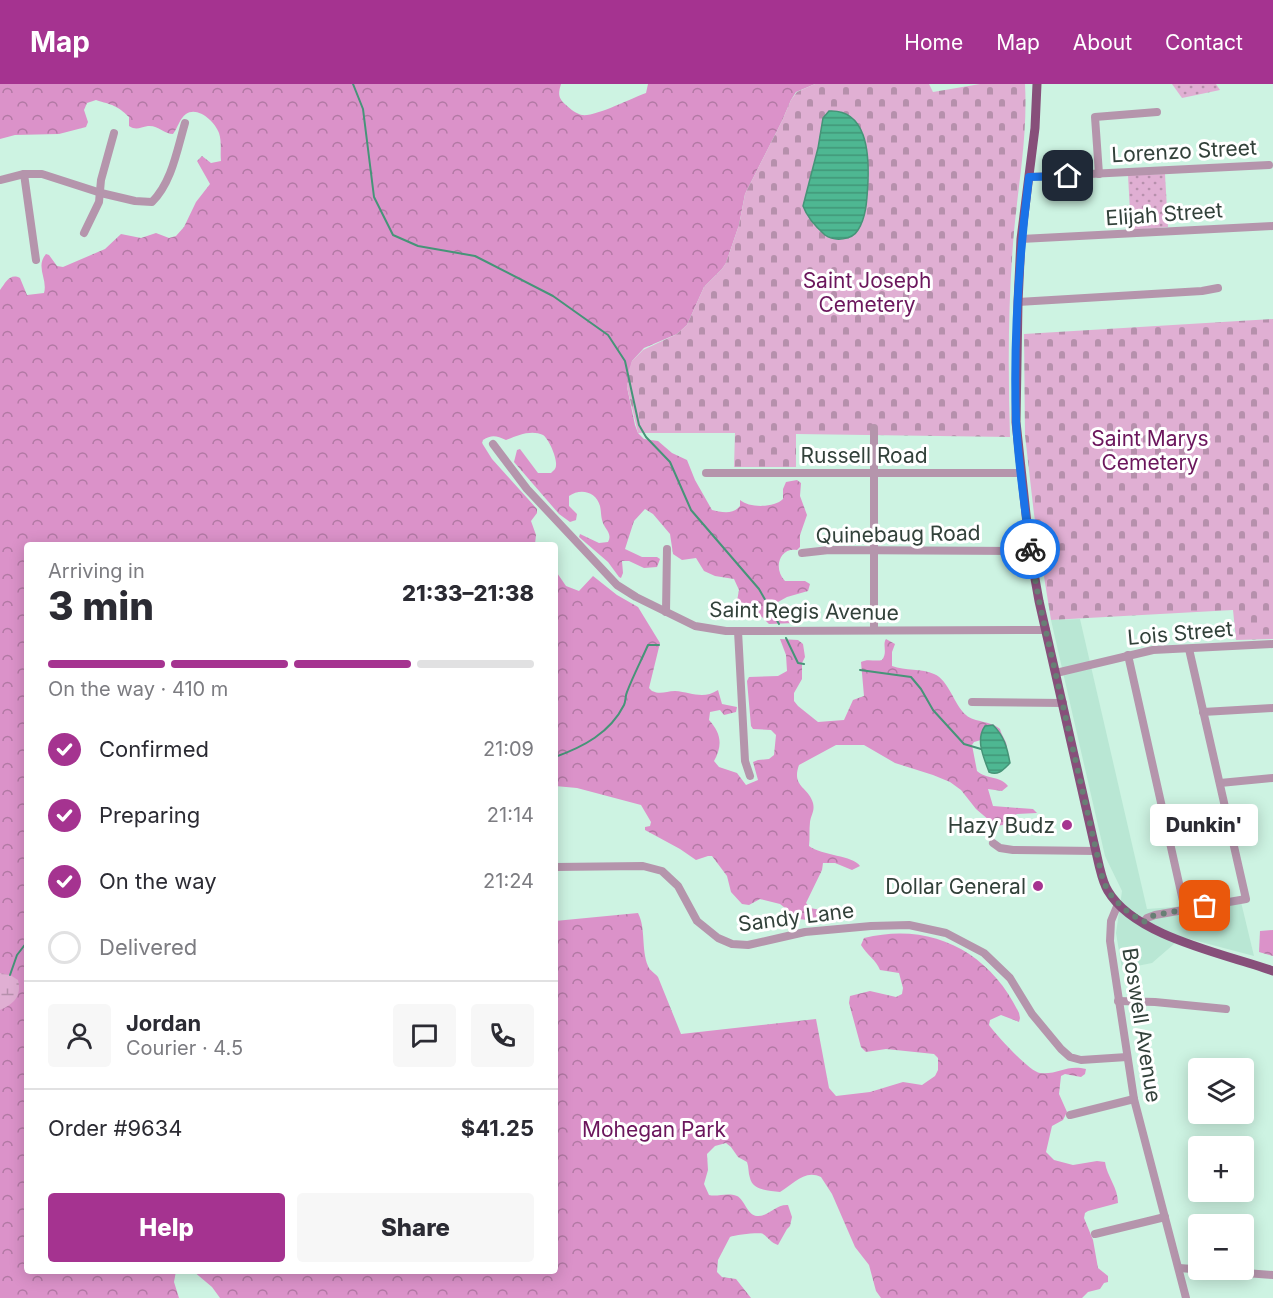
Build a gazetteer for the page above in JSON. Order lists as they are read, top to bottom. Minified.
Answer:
{"streets":{"street":["Lorenzo Street","Elijah Street","Russell Road","Quinebaug Road","Saint Regis Avenue","Lois Street","Sandy Lane","Boswell Avenue"]},"crossings":[["Sandy Lane","Boswell Avenue"]],"parks":["Saint Joseph Cemetery","Saint Marys Cemetery","Mohegan Park"],"places":["Hazy Budz","Dollar General","Dunkin'"],"page":{"header":"Map","nav":["Home","Map","About","Contact"],"heading":["3 min","Arriving in","21:33–21:38"],"panel":["Jordan","Courier · 4.5","Order #9634","$41.25"],"bar":"On the way · 410 m","list":[["Confirmed","21:09"],["Preparing","21:14"],["On the way","21:24"],"Delivered"],"bubble":"Dunkin'","map_buttons":["+","−"],"buttons":["Help","Share"]}}
